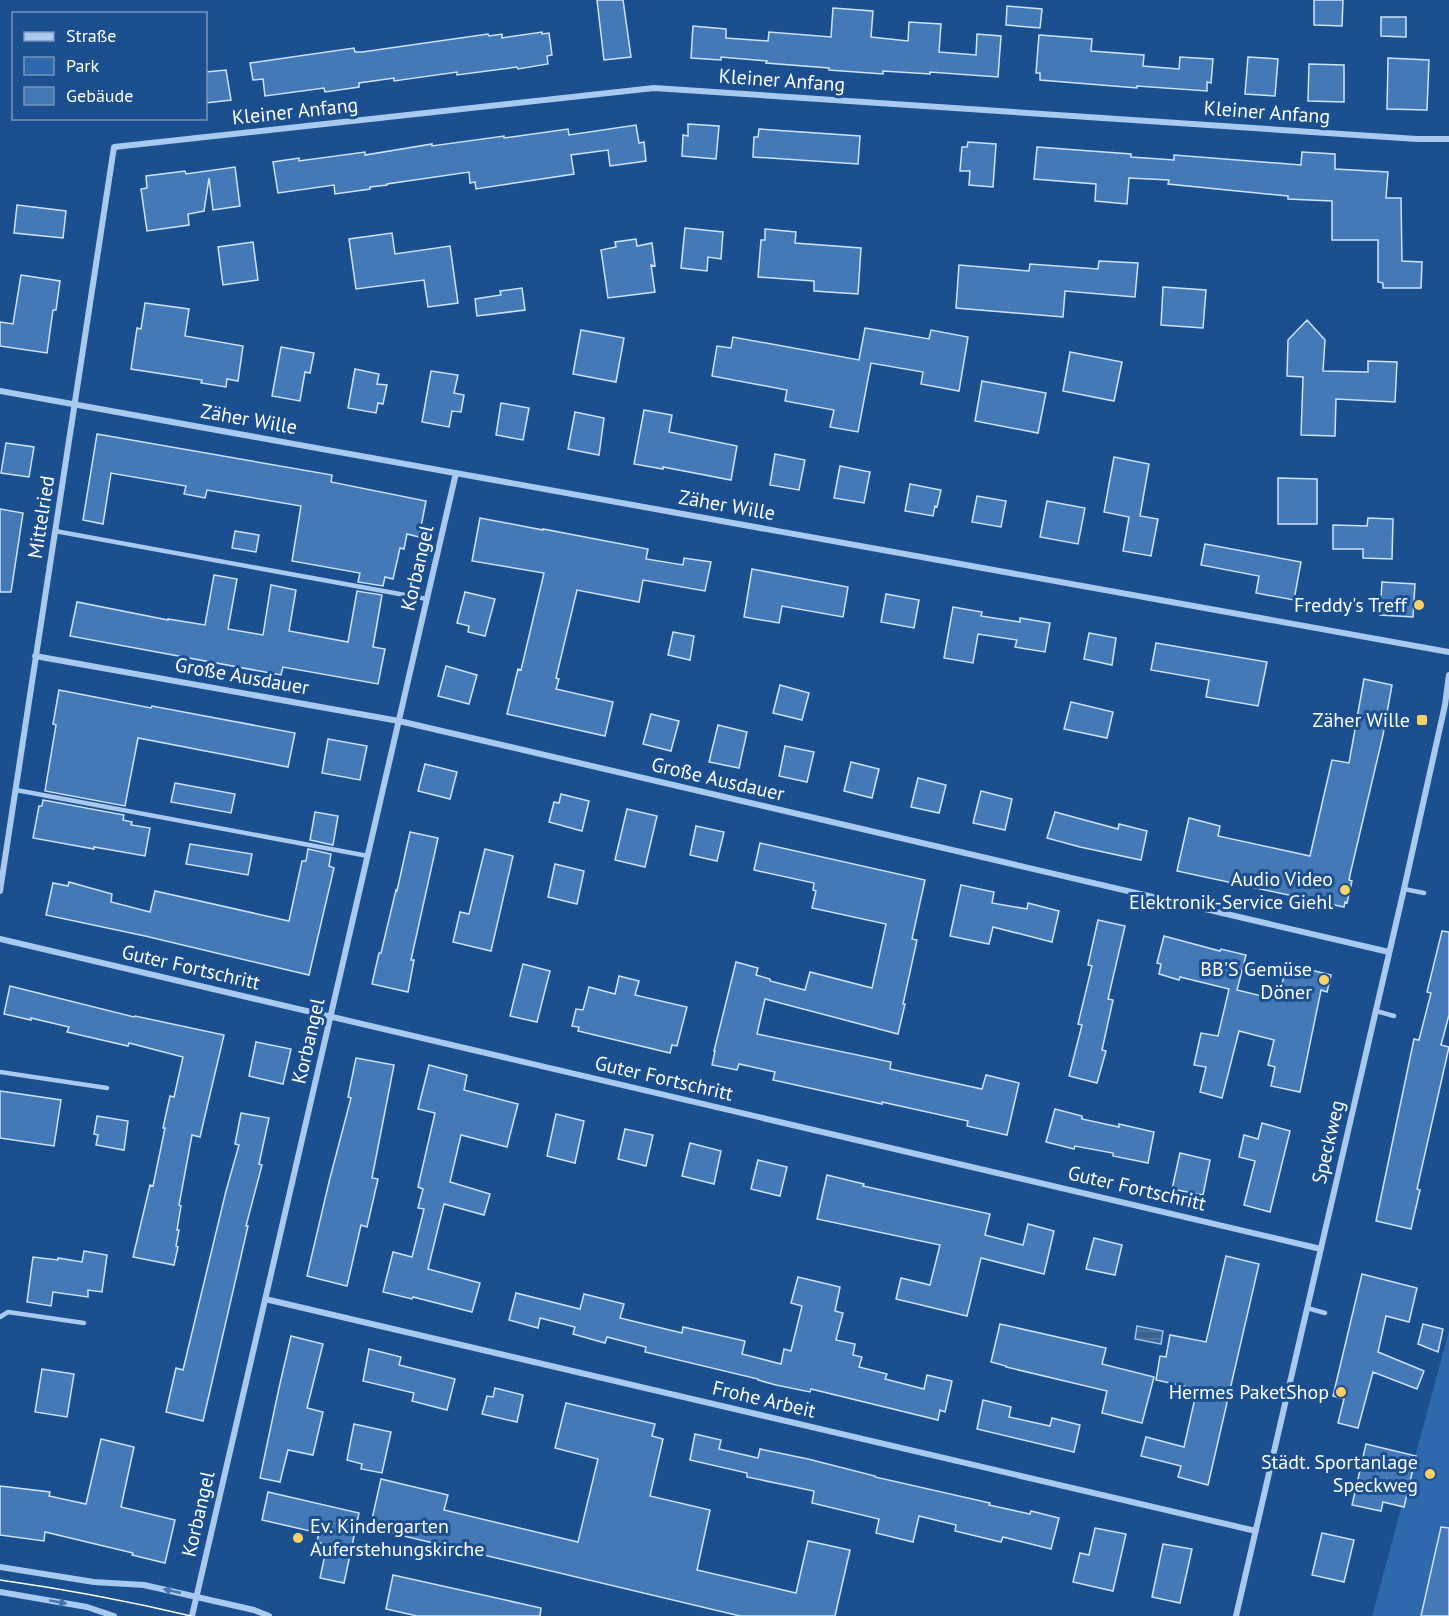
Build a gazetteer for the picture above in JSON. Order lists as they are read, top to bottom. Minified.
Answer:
{"streets":{"street":["Kleiner Anfang","Zäher Wille","Mittelried","Korbangel","Große Ausdauer","Guter Fortschritt","Speckweg","Frohe Arbeit"]},"crossings":[["Kleiner Anfang","Mittelried"],["Zäher Wille","Mittelried"],["Zäher Wille","Korbangel"],["Mittelried","Große Ausdauer"],["Korbangel","Große Ausdauer"],["Korbangel","Guter Fortschritt"],["Korbangel","Frohe Arbeit"],["Große Ausdauer","Speckweg"],["Guter Fortschritt","Speckweg"],["Speckweg","Frohe Arbeit"]],"places":{"other":["Freddy's Treff","Audio Video Elektronik-Service Giehl","BB'S Gemüse Döner","Hermes PaketShop","Städt. Sportanlage Speckweg","Ev. Kindergarten Auferstehungskirche"],"transit":["Zäher Wille"]},"legend":["Straße","Park","Gebäude"]}
